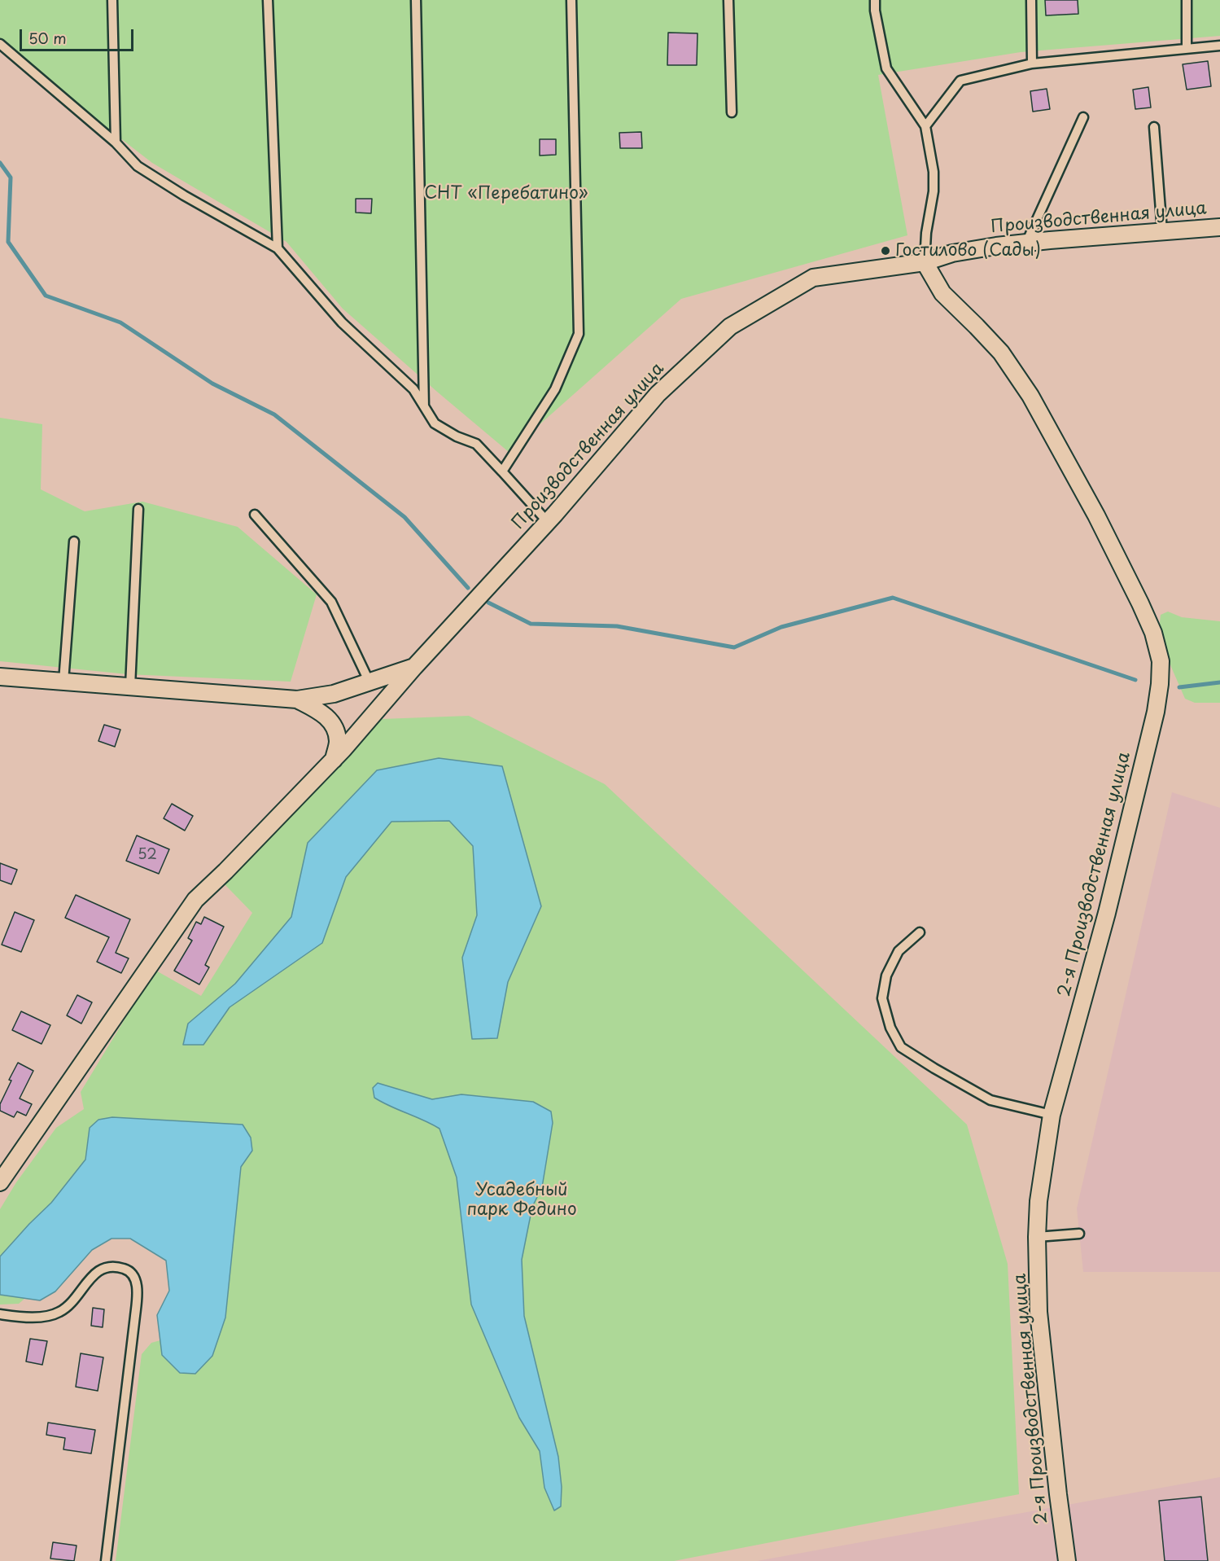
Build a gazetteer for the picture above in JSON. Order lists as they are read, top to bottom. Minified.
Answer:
{"streets":{"street":["Производственная улица","2-я Производственная улица"]},"crossings":[["Производственная улица","2-я Производственная улица"]],"parks":["СНТ «Перебатино»","Усадебный парк Федино"],"places":["Гостилово (Сады)"],"house_numbers":["52"],"scale_bar":"50 m"}
